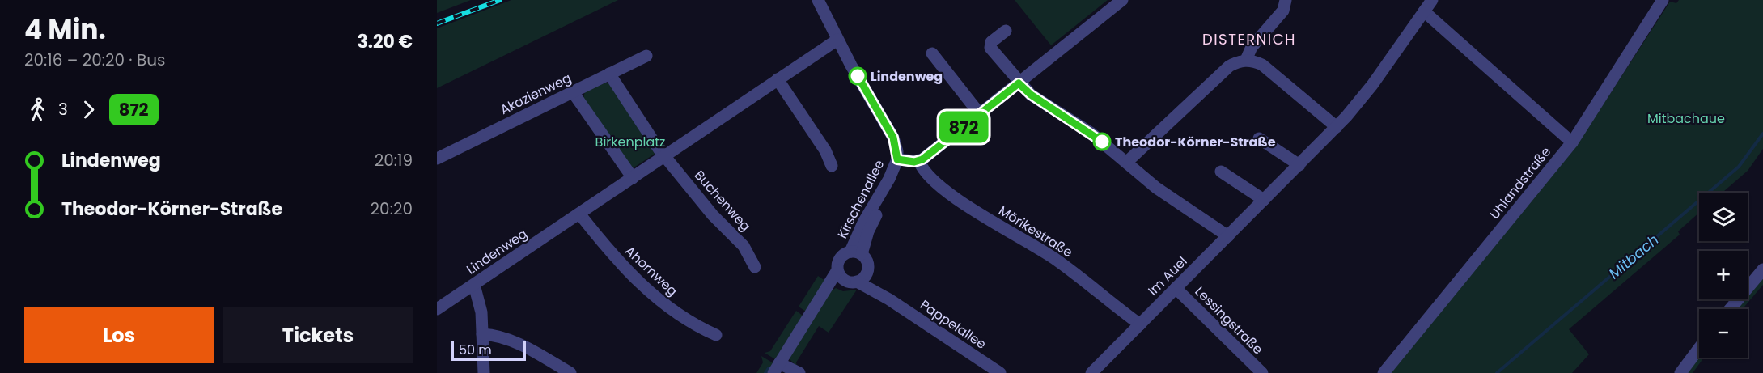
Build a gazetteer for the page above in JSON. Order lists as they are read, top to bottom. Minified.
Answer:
{"streets":{"street":["Akazienweg","Uhlandstraße","Kirschenallee","Buchenweg","Mörikestraße","Lindenweg","Ahornweg","Im Auel","Lessingstraße","Pappelallee"]},"crossings":[["Kirschenallee","Lindenweg"],["Kirschenallee","Pappelallee"],["Buchenweg","Lindenweg"],["Mörikestraße","Im Auel"],["Lindenweg","Ahornweg"],["Im Auel","Lessingstraße"]],"districts":["DISTERNICH"],"water":["Mitbach"],"parks":["Mitbachaue","Birkenplatz"],"places":["Lindenweg","Theodor-Körner-Straße"],"lines":["bus line 872"],"scale_bar":"50 m","page":{"heading":["4 Min.","20:16 – 20:20 · Bus","3.20 €"],"on_map":"872","legs":["3","872"],"list":[{"name":"Lindenweg","value":"20:19"},{"name":"Theodor-Körner-Straße","value":"20:20"}],"map_buttons":["+","−"],"buttons":["Los","Tickets"],"scale":"50 m"}}
